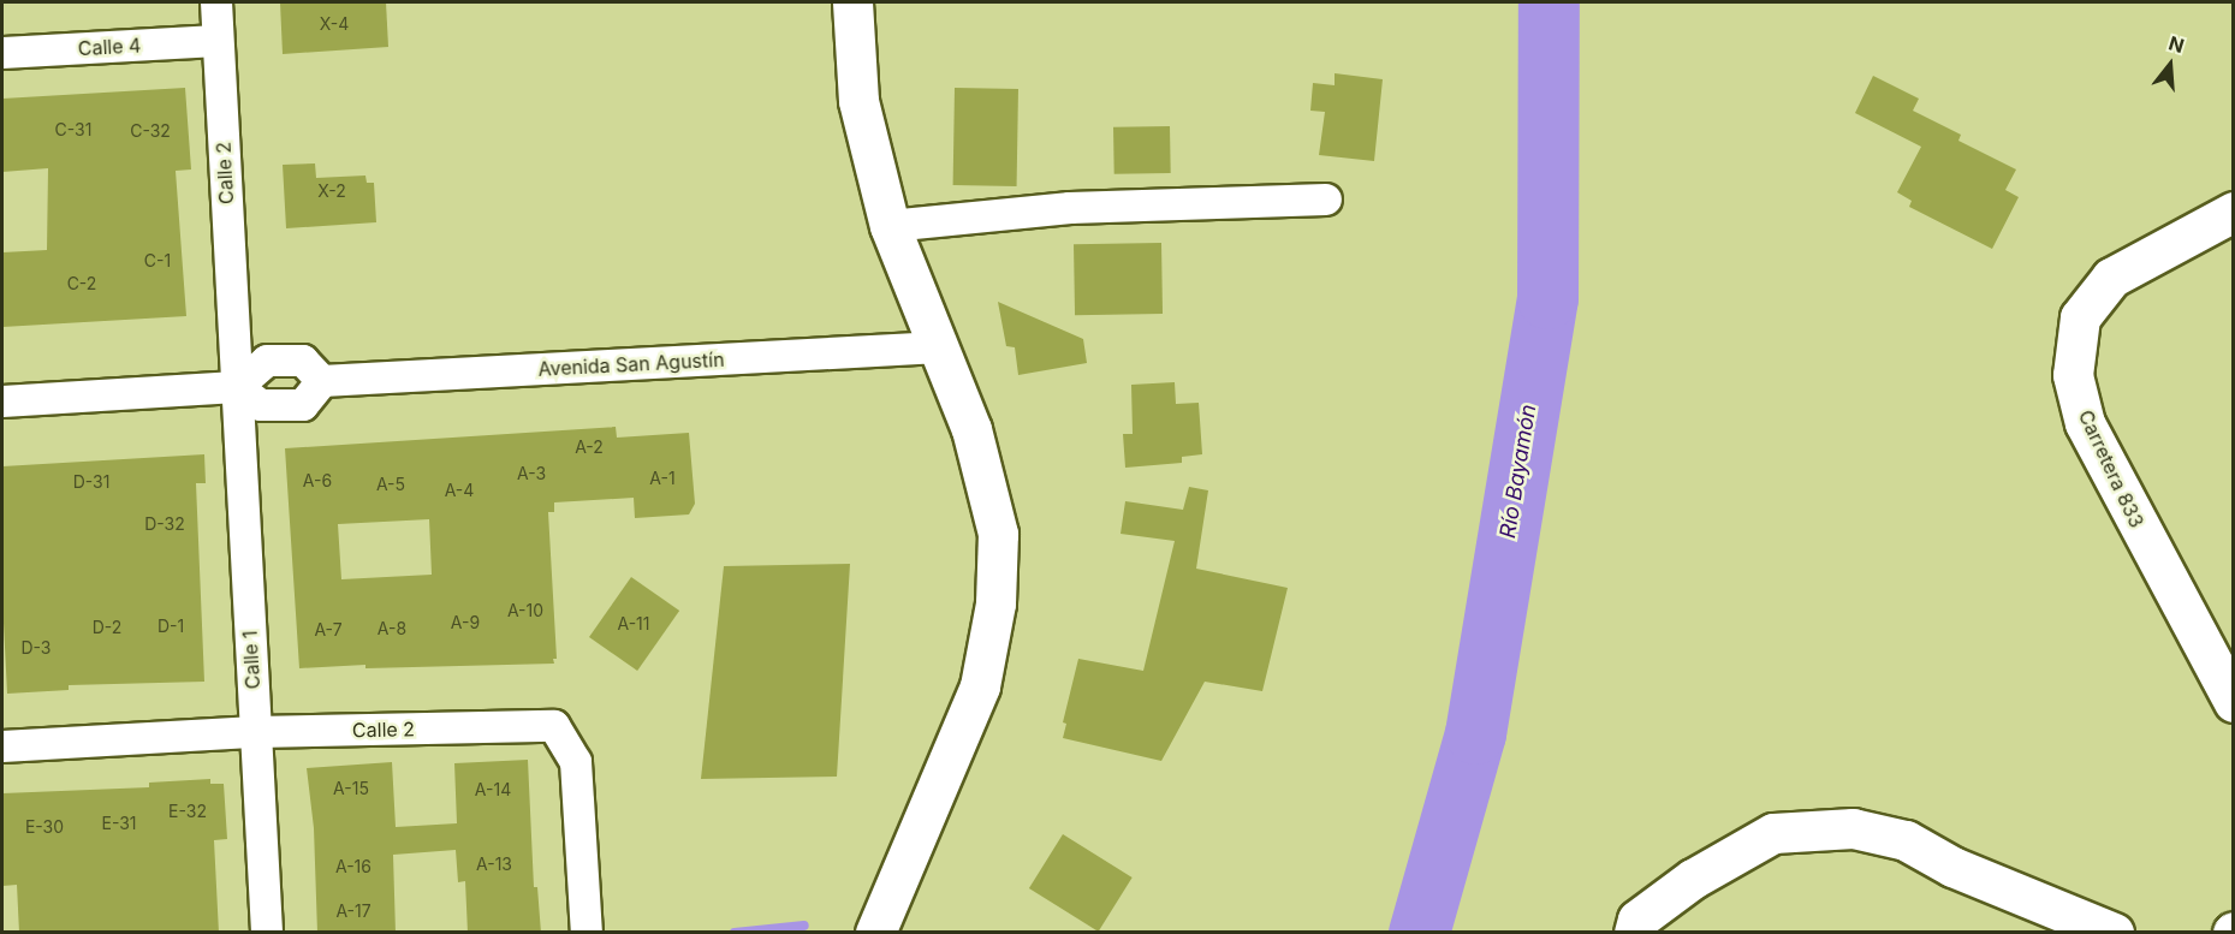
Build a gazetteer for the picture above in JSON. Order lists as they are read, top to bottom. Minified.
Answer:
{"streets":{"street":["Calle 4","Calle 2","Avenida San Agustín","Carretera 833","Calle 1"]},"crossings":[["Calle 4","Calle 2"],["Calle 2","Calle 1"]],"water":["Río Bayamón"],"house_numbers":["X-4","C-31","C-32","X-2","C-1","C-2","A-2","A-3","A-1","A-6","D-31","A-5","A-4","D-32","A-10","A-9","A-11","D-1","D-2","A-8","A-7","D-3","A-15","A-14","E-32","E-31","E-30","A-13","A-16","A-17"],"north":"top"}
